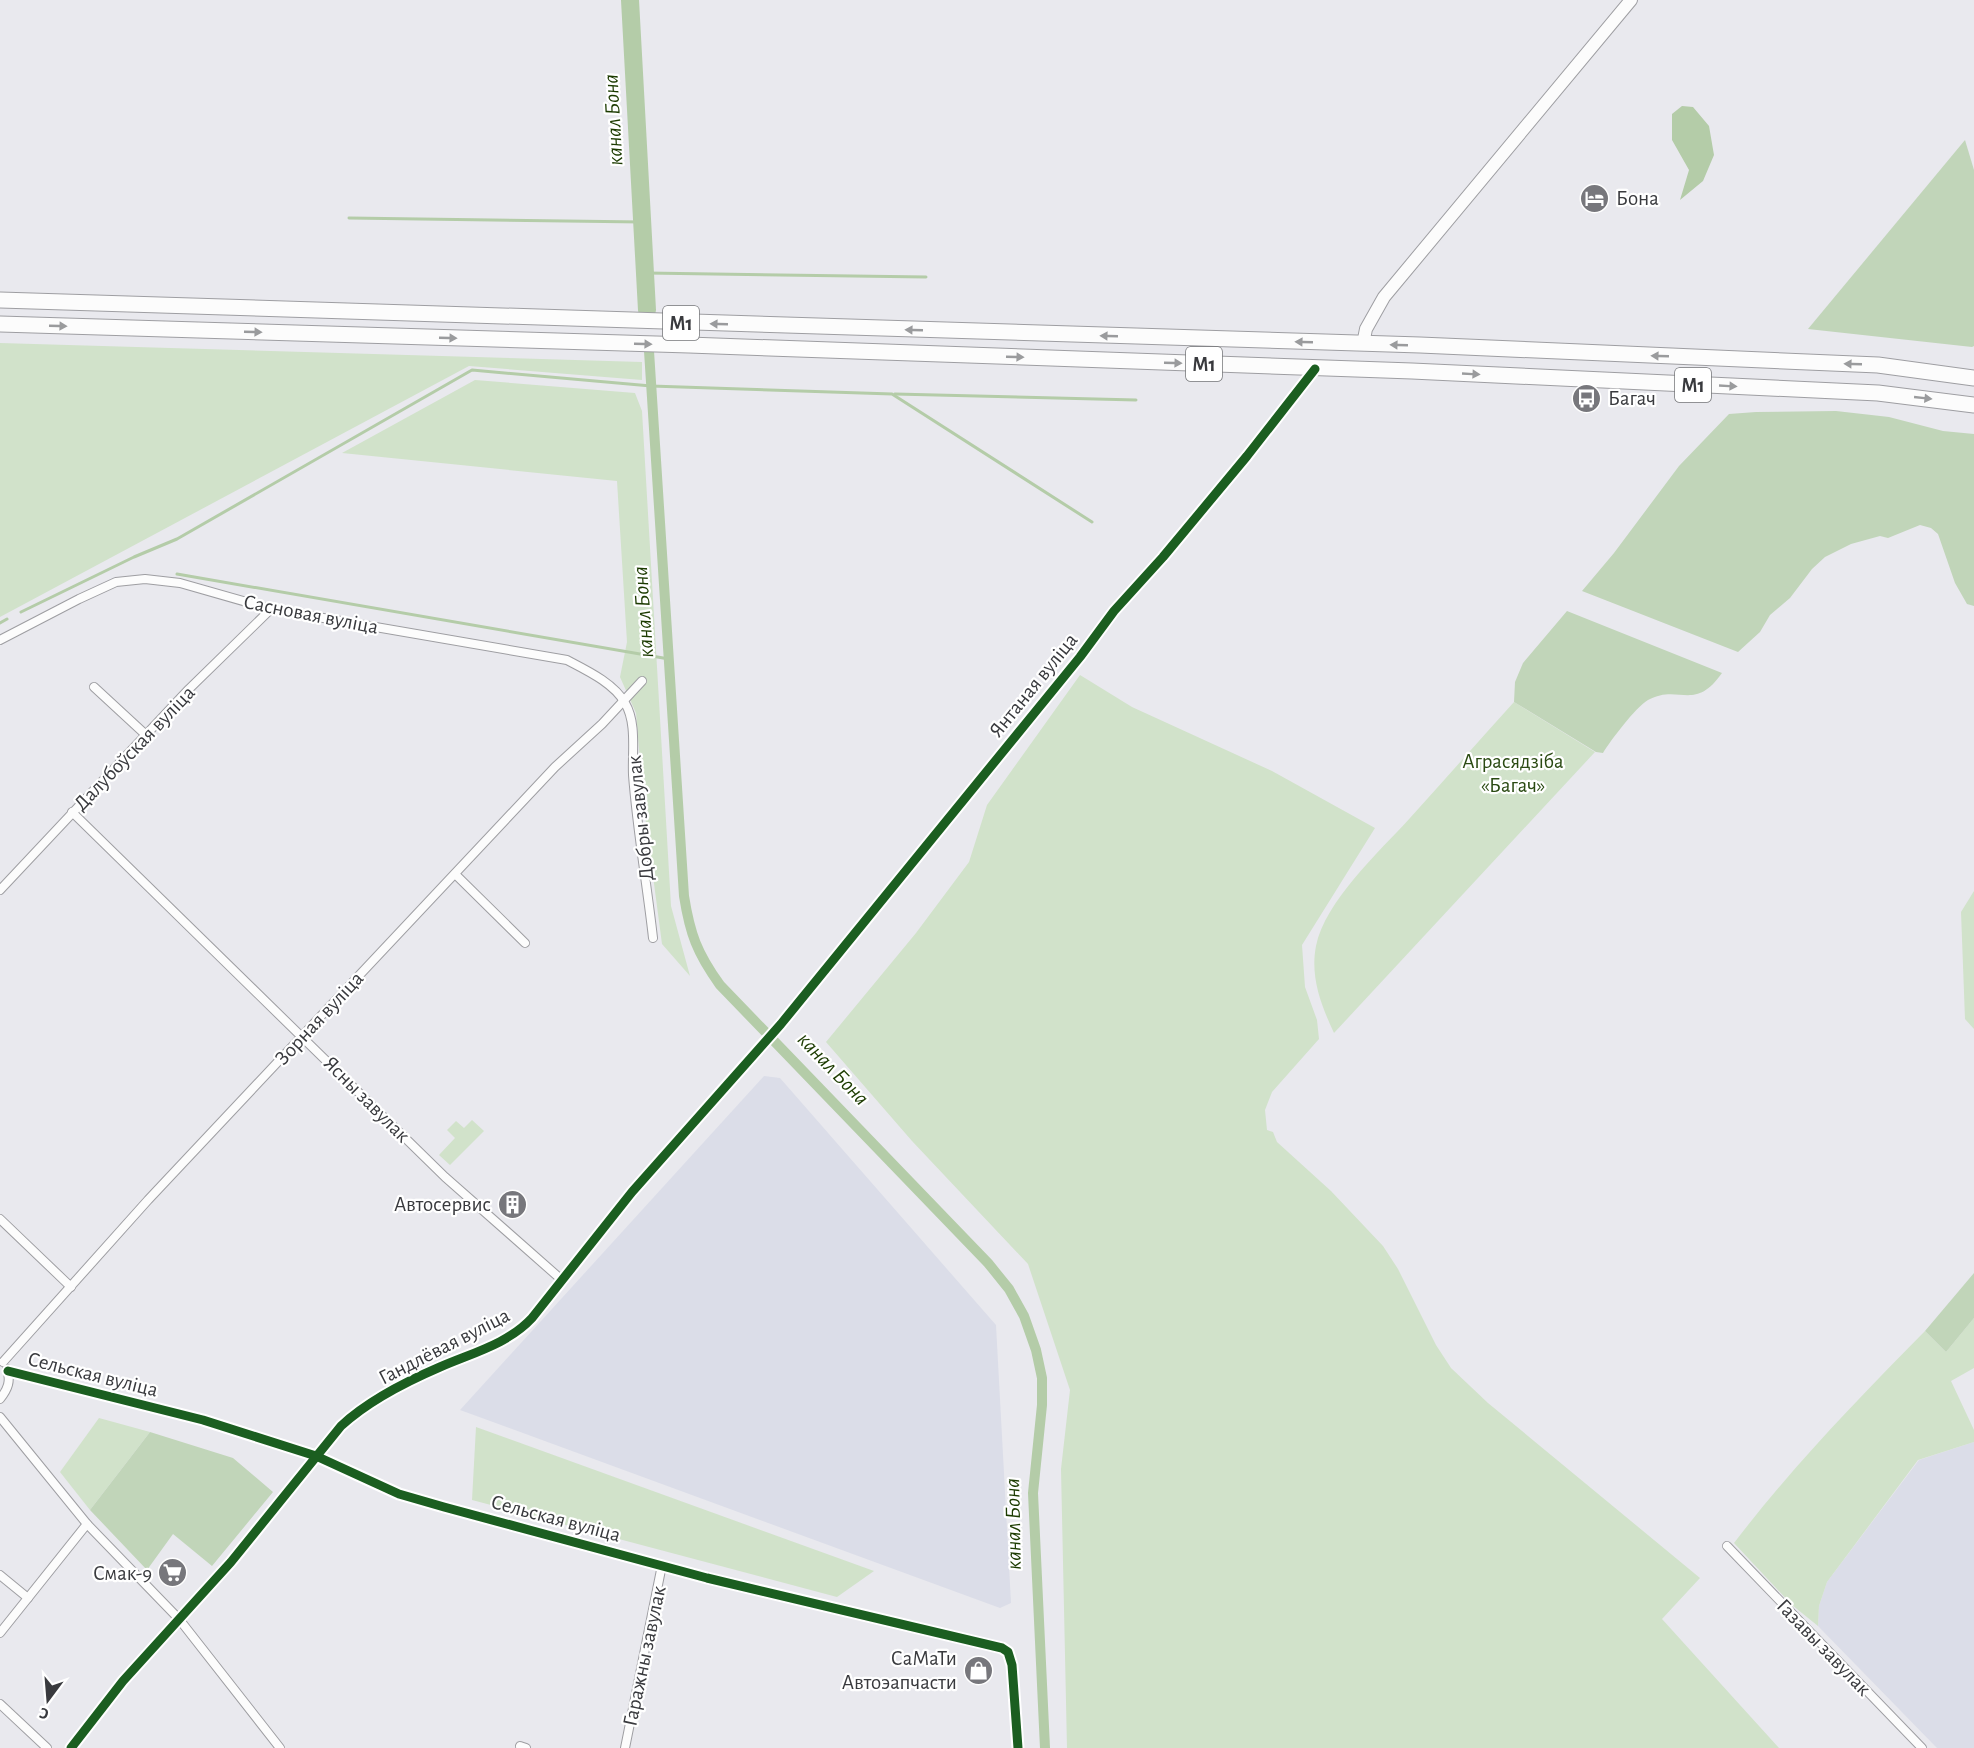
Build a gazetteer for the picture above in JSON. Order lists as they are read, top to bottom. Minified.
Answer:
{"streets":{"highway":["М1"],"street":["Сасновая вуліца","Янтаная вуліца","Далубоўская вуліца","Добры завулак","Зорная вуліца","Ясны завулак","Гандлёвая вуліца","Сельская вуліца","Газавы завулак","Гаражны завулак"]},"crossings":[["М1","Янтаная вуліца"],["Сасновая вуліца","Далубоўская вуліца"],["Сасновая вуліца","Добры завулак"],["Сасновая вуліца","Зорная вуліца"],["Янтаная вуліца","Гандлёвая вуліца"],["Далубоўская вуліца","Ясны завулак"],["Добры завулак","Зорная вуліца"],["Зорная вуліца","Ясны завулак"],["Зорная вуліца","Сельская вуліца"],["Ясны завулак","Гандлёвая вуліца"],["Гандлёвая вуліца","Сельская вуліца"],["Сельская вуліца","Гаражны завулак"]],"water":["канал Бона"],"parks":["Аграсядзіба «Багач»"],"places":{"hotel":["Бона"],"bus stop":["Багач"],"building":["Автосервис"],"supermarket":["Смак-9"],"shop":["СаМаТи Автоэапчасти"]},"north":"bottom"}
